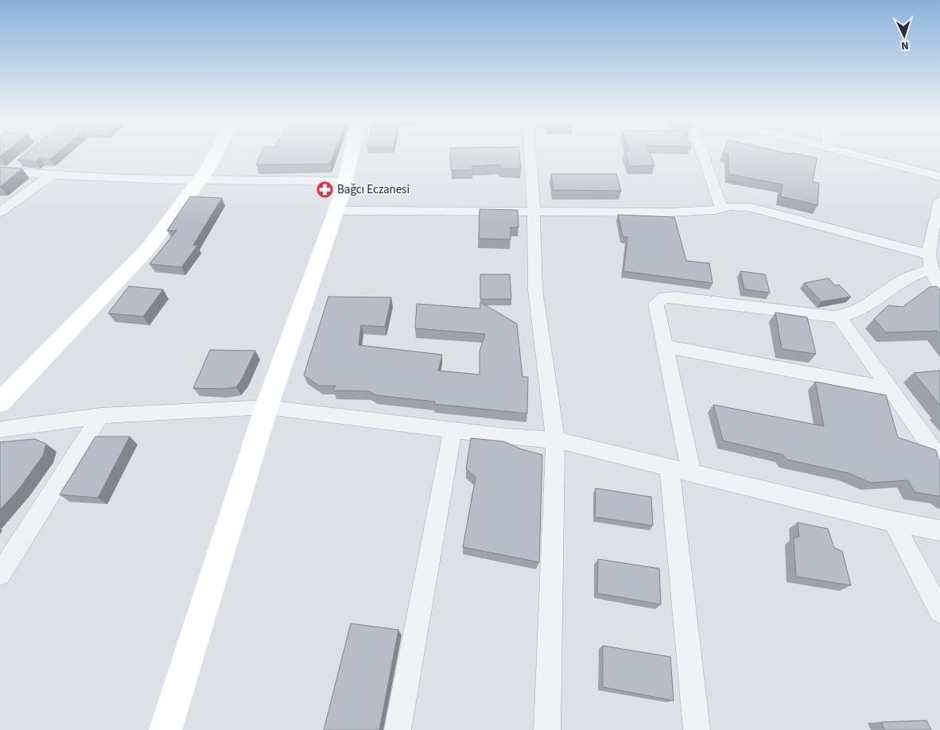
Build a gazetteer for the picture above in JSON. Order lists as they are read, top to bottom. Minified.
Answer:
{"places":{"pharmacy":["Bağcı Eczanesi"]},"north":"bottom"}
